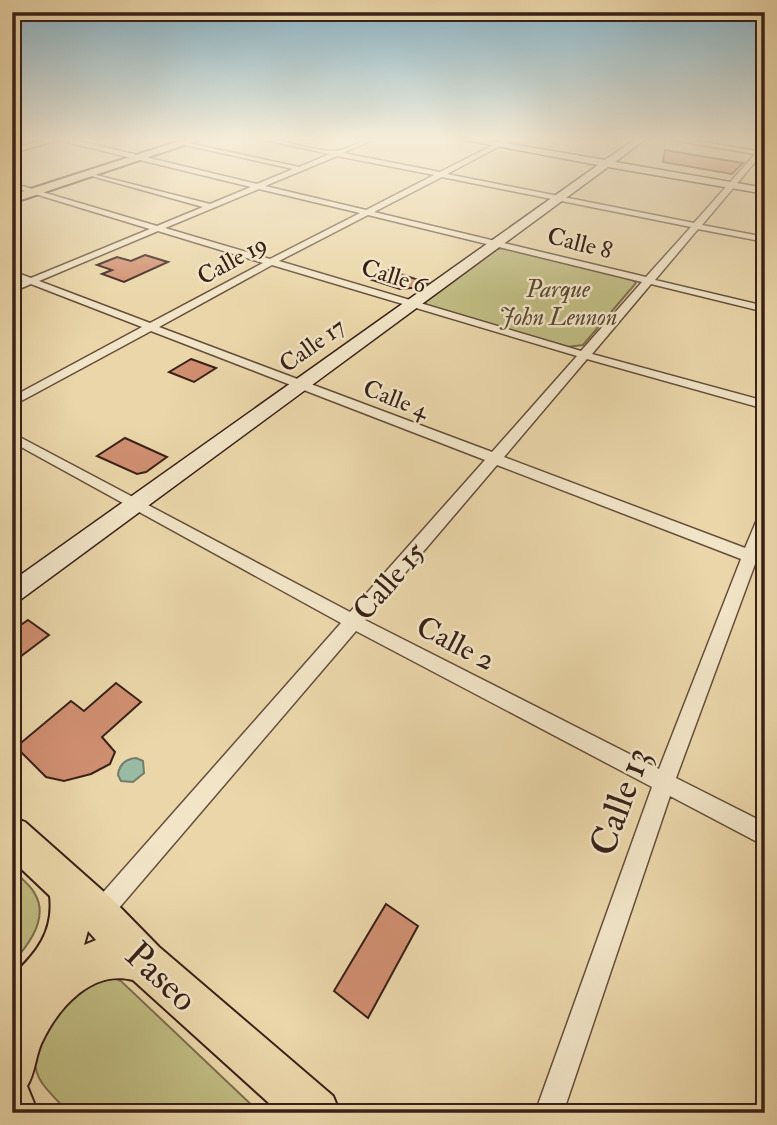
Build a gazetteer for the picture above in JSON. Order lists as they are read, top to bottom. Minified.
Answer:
{"streets":{"main road":["Paseo"],"street":["Calle 8","Calle 19","Calle 6","Calle 17","Calle 4","Calle 15","Calle 2","Calle 13"]},"crossings":[["Calle 8","Calle 19"],["Calle 8","Calle 17"],["Calle 8","Calle 15"],["Calle 19","Calle 6"],["Calle 19","Calle 4"],["Calle 6","Calle 17"],["Calle 6","Calle 15"],["Calle 17","Calle 4"],["Calle 17","Calle 2"],["Calle 4","Calle 15"],["Calle 4","Calle 13"],["Calle 15","Calle 2"],["Calle 15","Paseo"],["Calle 2","Calle 13"]],"parks":["Parque John Lennon"]}
